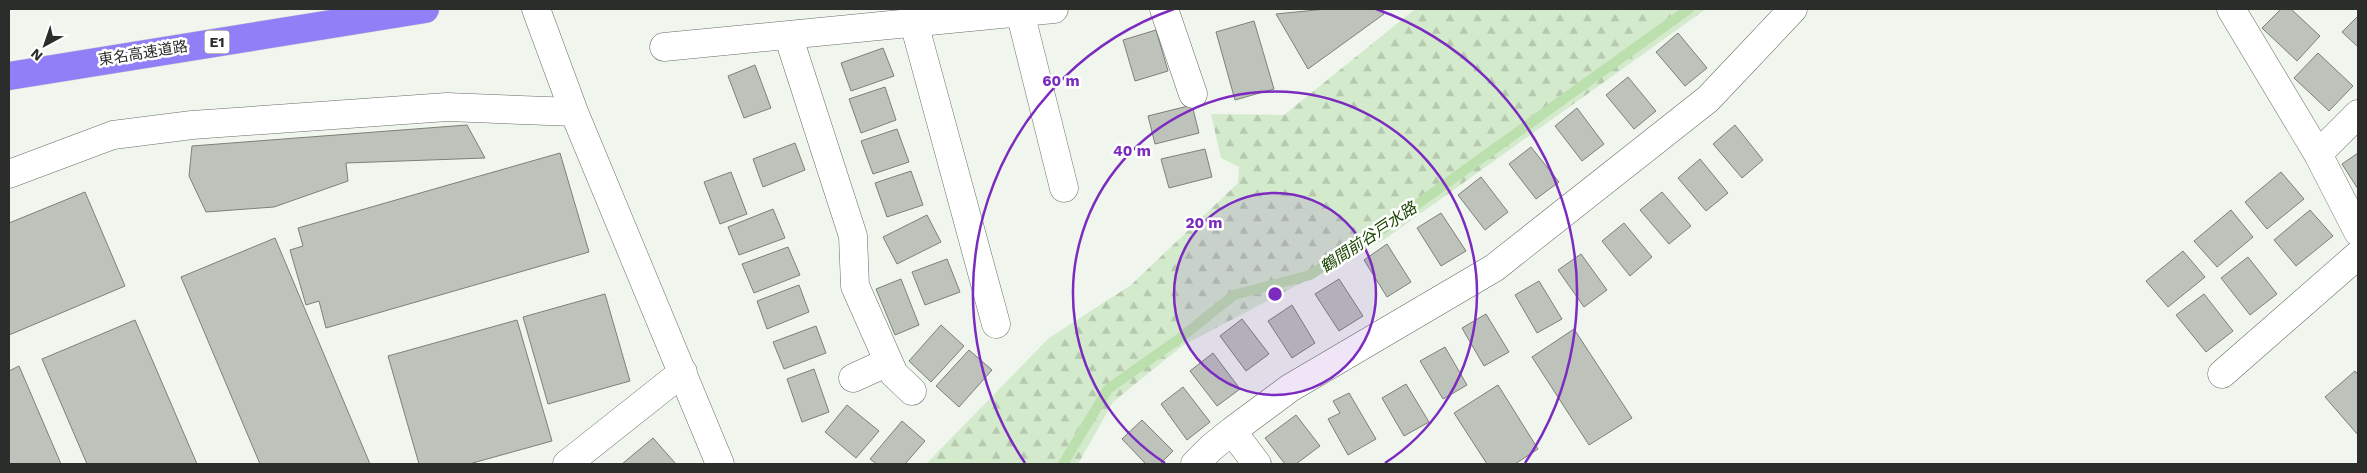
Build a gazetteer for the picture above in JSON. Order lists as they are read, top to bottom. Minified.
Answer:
{"streets":{"highway":["E1","東名高速道路"]},"water":["鶴間前谷戸水路"],"north":"bottom left","rings":["60 m","40 m","20 m"]}
